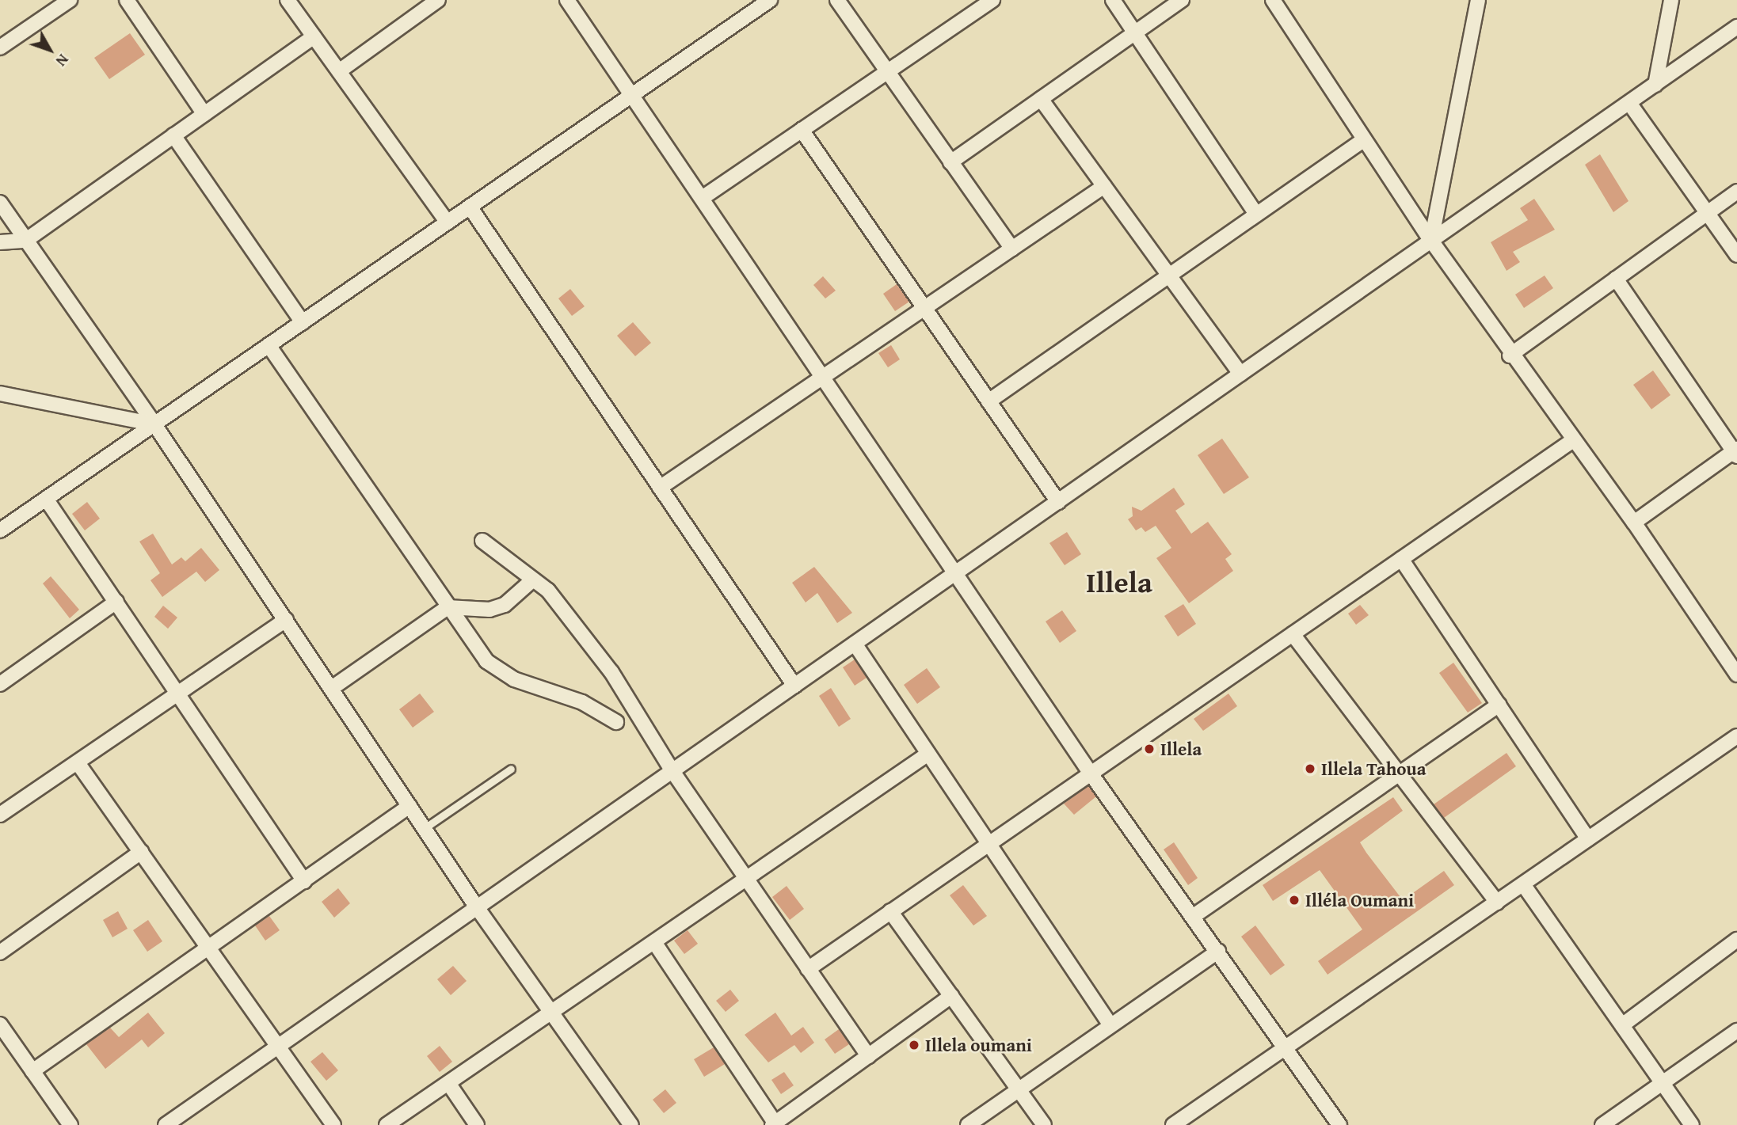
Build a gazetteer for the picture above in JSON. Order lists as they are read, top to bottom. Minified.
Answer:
{"districts":["Illela"],"places":["Illela","Illela Tahoua","Illéla Oumani","Illela oumani"],"north":"bottom right"}
